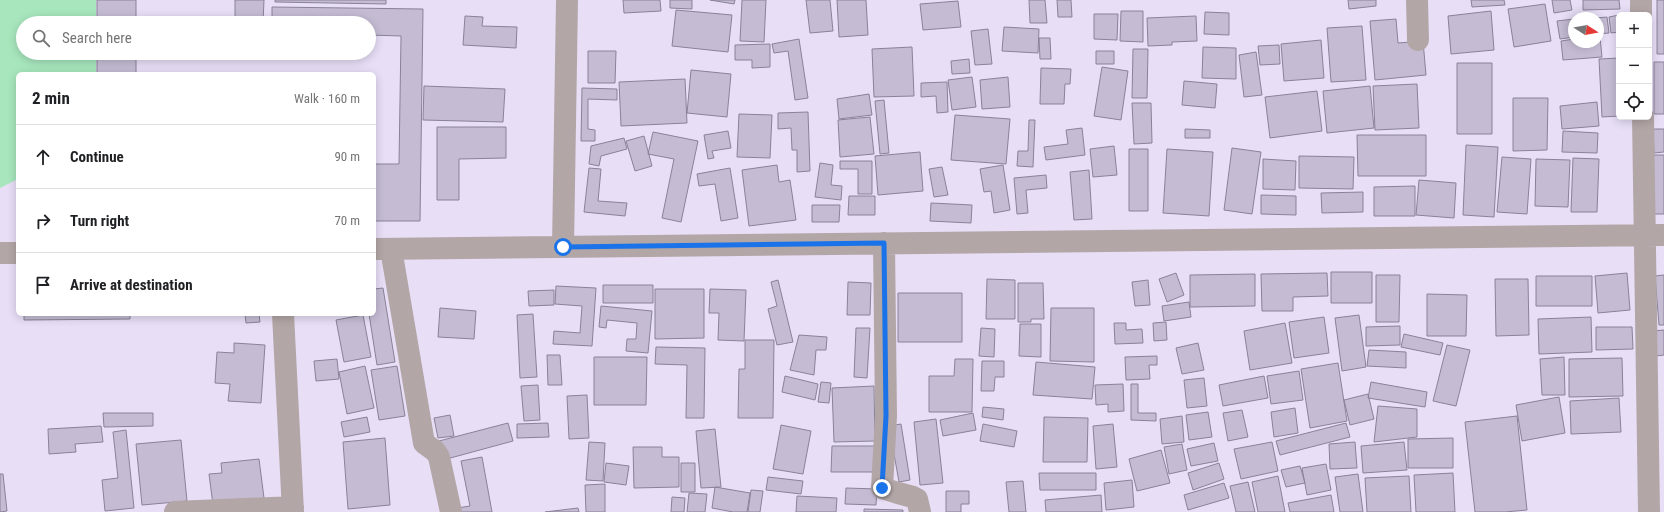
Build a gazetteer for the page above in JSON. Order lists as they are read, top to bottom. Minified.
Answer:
{"north":"right","page":{"map_buttons":["+","−"],"search":"Search here","heading":["2 min","Walk · 160 m"],"list":[["Continue","90 m"],["Turn right","70 m"],"Arrive at destination"]}}
